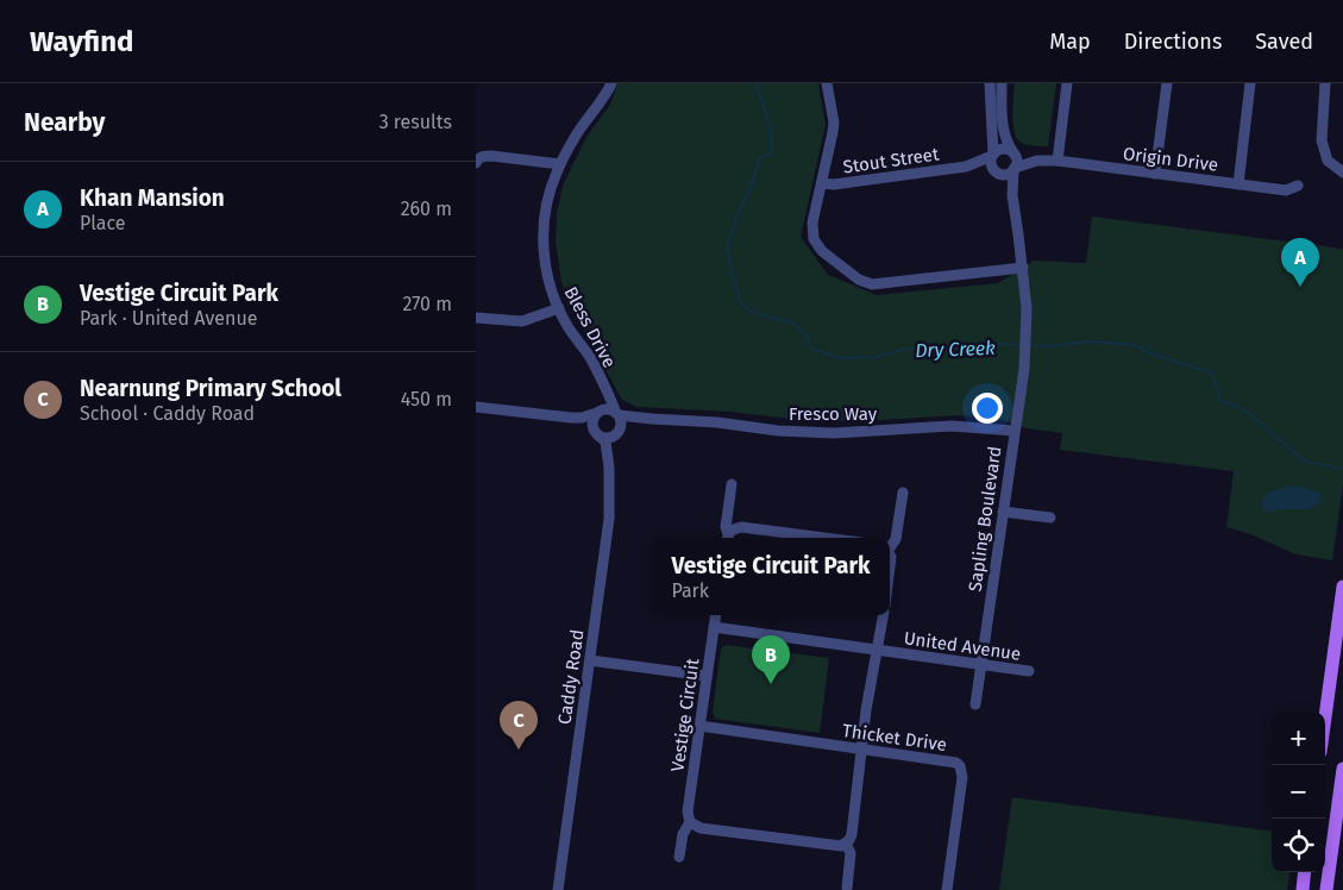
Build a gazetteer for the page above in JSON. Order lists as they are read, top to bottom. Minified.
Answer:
{"streets":{"street":["Origin Drive","Stout Street","Bless Drive","Fresco Way","Sapling Boulevard","United Avenue","Caddy Road","Vestige Circuit","Thicket Drive"]},"crossings":[["Origin Drive","Stout Street"],["Origin Drive","Sapling Boulevard"],["Stout Street","Sapling Boulevard"],["Bless Drive","Fresco Way"],["Bless Drive","Caddy Road"],["Fresco Way","Sapling Boulevard"],["Fresco Way","Caddy Road"],["Sapling Boulevard","United Avenue"],["United Avenue","Vestige Circuit"],["Vestige Circuit","Thicket Drive"]],"water":["Dry Creek"],"page":{"header":"Wayfind","nav":["Map","Directions","Saved"],"heading":["Nearby","3 results"],"list":[{"mark":"A","name":"Khan Mansion","note":"Place","value":"260 m"},{"mark":"B","name":"Vestige Circuit Park","note":"Park · United Avenue","value":"270 m"},{"mark":"C","name":"Nearnung Primary School","note":"School · Caddy Road","value":"450 m"}],"pins":["A","B","C"],"popup":["Vestige Circuit Park","Park"],"map_buttons":["+","−"]}}
